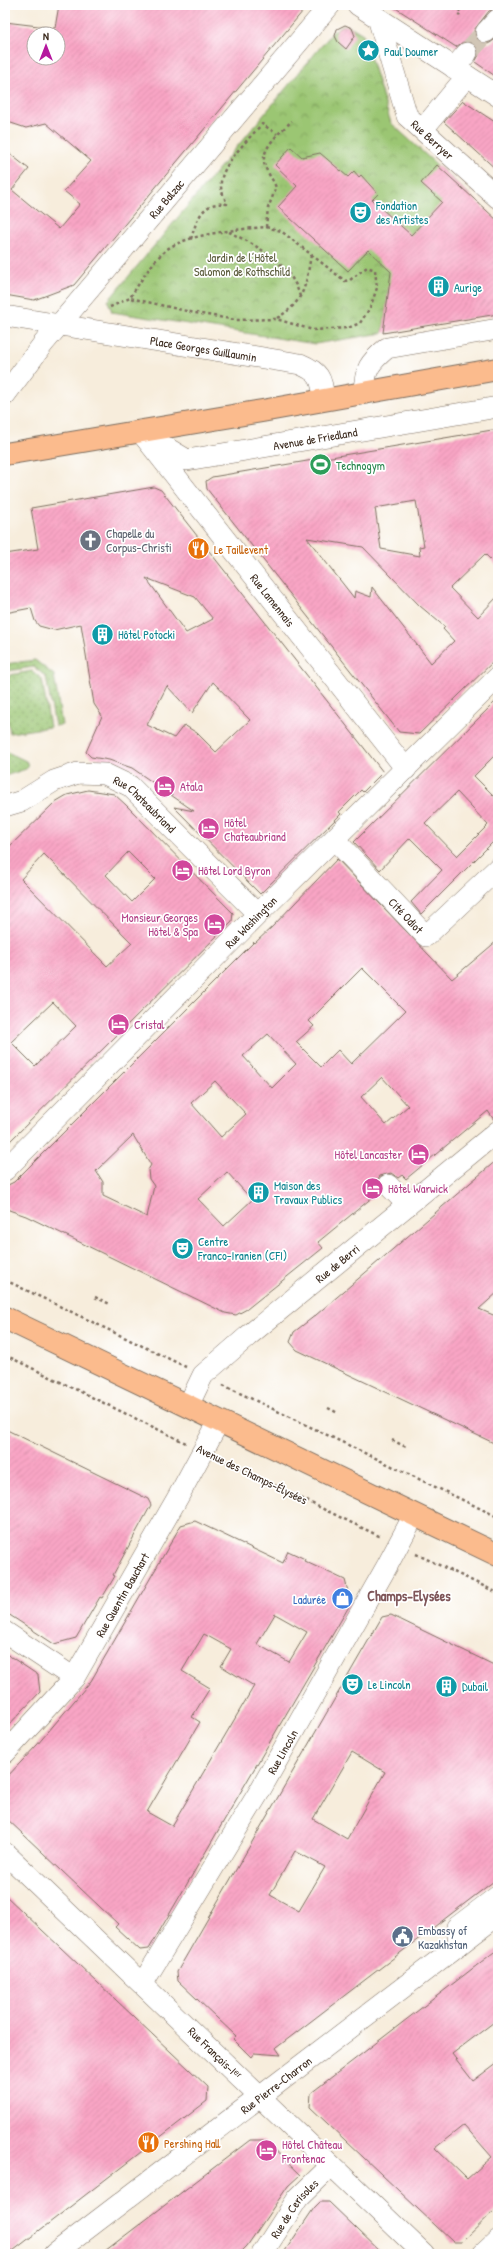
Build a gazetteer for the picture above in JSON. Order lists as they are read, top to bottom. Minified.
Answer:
{"streets":{"street":["Rue Berryer","Rue Balzac","Place Georges Guillaumin","Avenue de Friedland","Rue Lamennais","Rue Chateaubriand","Cité Odiot","Rue Washington","Rue de Berri","Rue Quentin Bauchart","Rue Lincoln","Rue François-Iᵉʳ","Rue Pierre-Charron","Rue de Cerisoles"],"path":["Avenue des Champs-Élysées"]},"crossings":[["Rue Balzac","Place Georges Guillaumin"],["Avenue de Friedland","Rue Lamennais"],["Rue Lamennais","Rue Washington"],["Rue Chateaubriand","Rue Washington"],["Cité Odiot","Rue Washington"],["Avenue des Champs-Élysées","Rue Quentin Bauchart"],["Avenue des Champs-Élysées","Rue Lincoln"],["Rue Lincoln","Rue François-Iᵉʳ"],["Rue François-Iᵉʳ","Rue Pierre-Charron"],["Rue François-Iᵉʳ","Rue de Cerisoles"]],"districts":["Champs-Elysées"],"parks":["Jardin de l’Hôtel Salomon de Rothschild"],"places":{"place":["Paul Doumer"],"theatre":["Fondation des Artistes","Centre Franco-Iranien (CFI)","Le Lincoln"],"building":["Aurige","Hôtel Potocki","Maison des Travaux Publics","Dubail"],"sports":["Technogym"],"church":["Chapelle du Corpus-Christi"],"restaurant":["Le Taillevent","Pershing Hall"],"hotel":["Atala","Hôtel Chateaubriand","Hôtel Lord Byron","Monsieur Georges Hôtel & Spa","Cristal","Hôtel Lancaster","Hôtel Warwick","Hôtel Château Frontenac"],"shop":["Ladurée"],"public building":["Embassy of Kazakhstan"]},"north":"top"}
